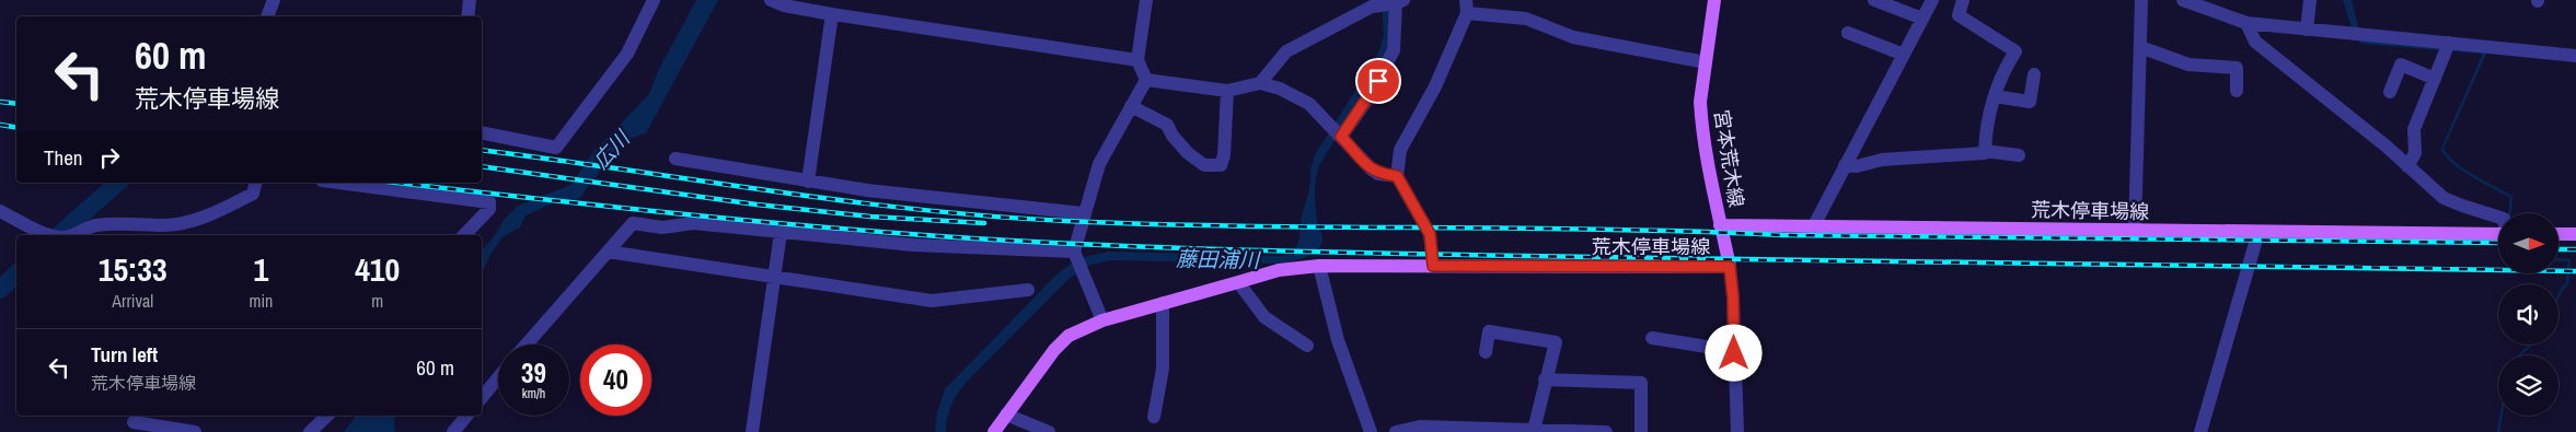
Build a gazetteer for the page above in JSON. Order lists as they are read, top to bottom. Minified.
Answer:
{"streets":{"main road":["宮本荒木線","荒木停車場線"]},"crossings":[["宮本荒木線","荒木停車場線"]],"water":["広川","藤田浦川"],"north":"right","page":{"turn":["60 m","荒木停車場線"],"then":"Then","eta":["15:33","Arrival","1","min","410","m"],"list":[{"name":"Turn left","note":"荒木停車場線","value":"60 m"}],"speed":"39 km/h","limit":"40"}}
